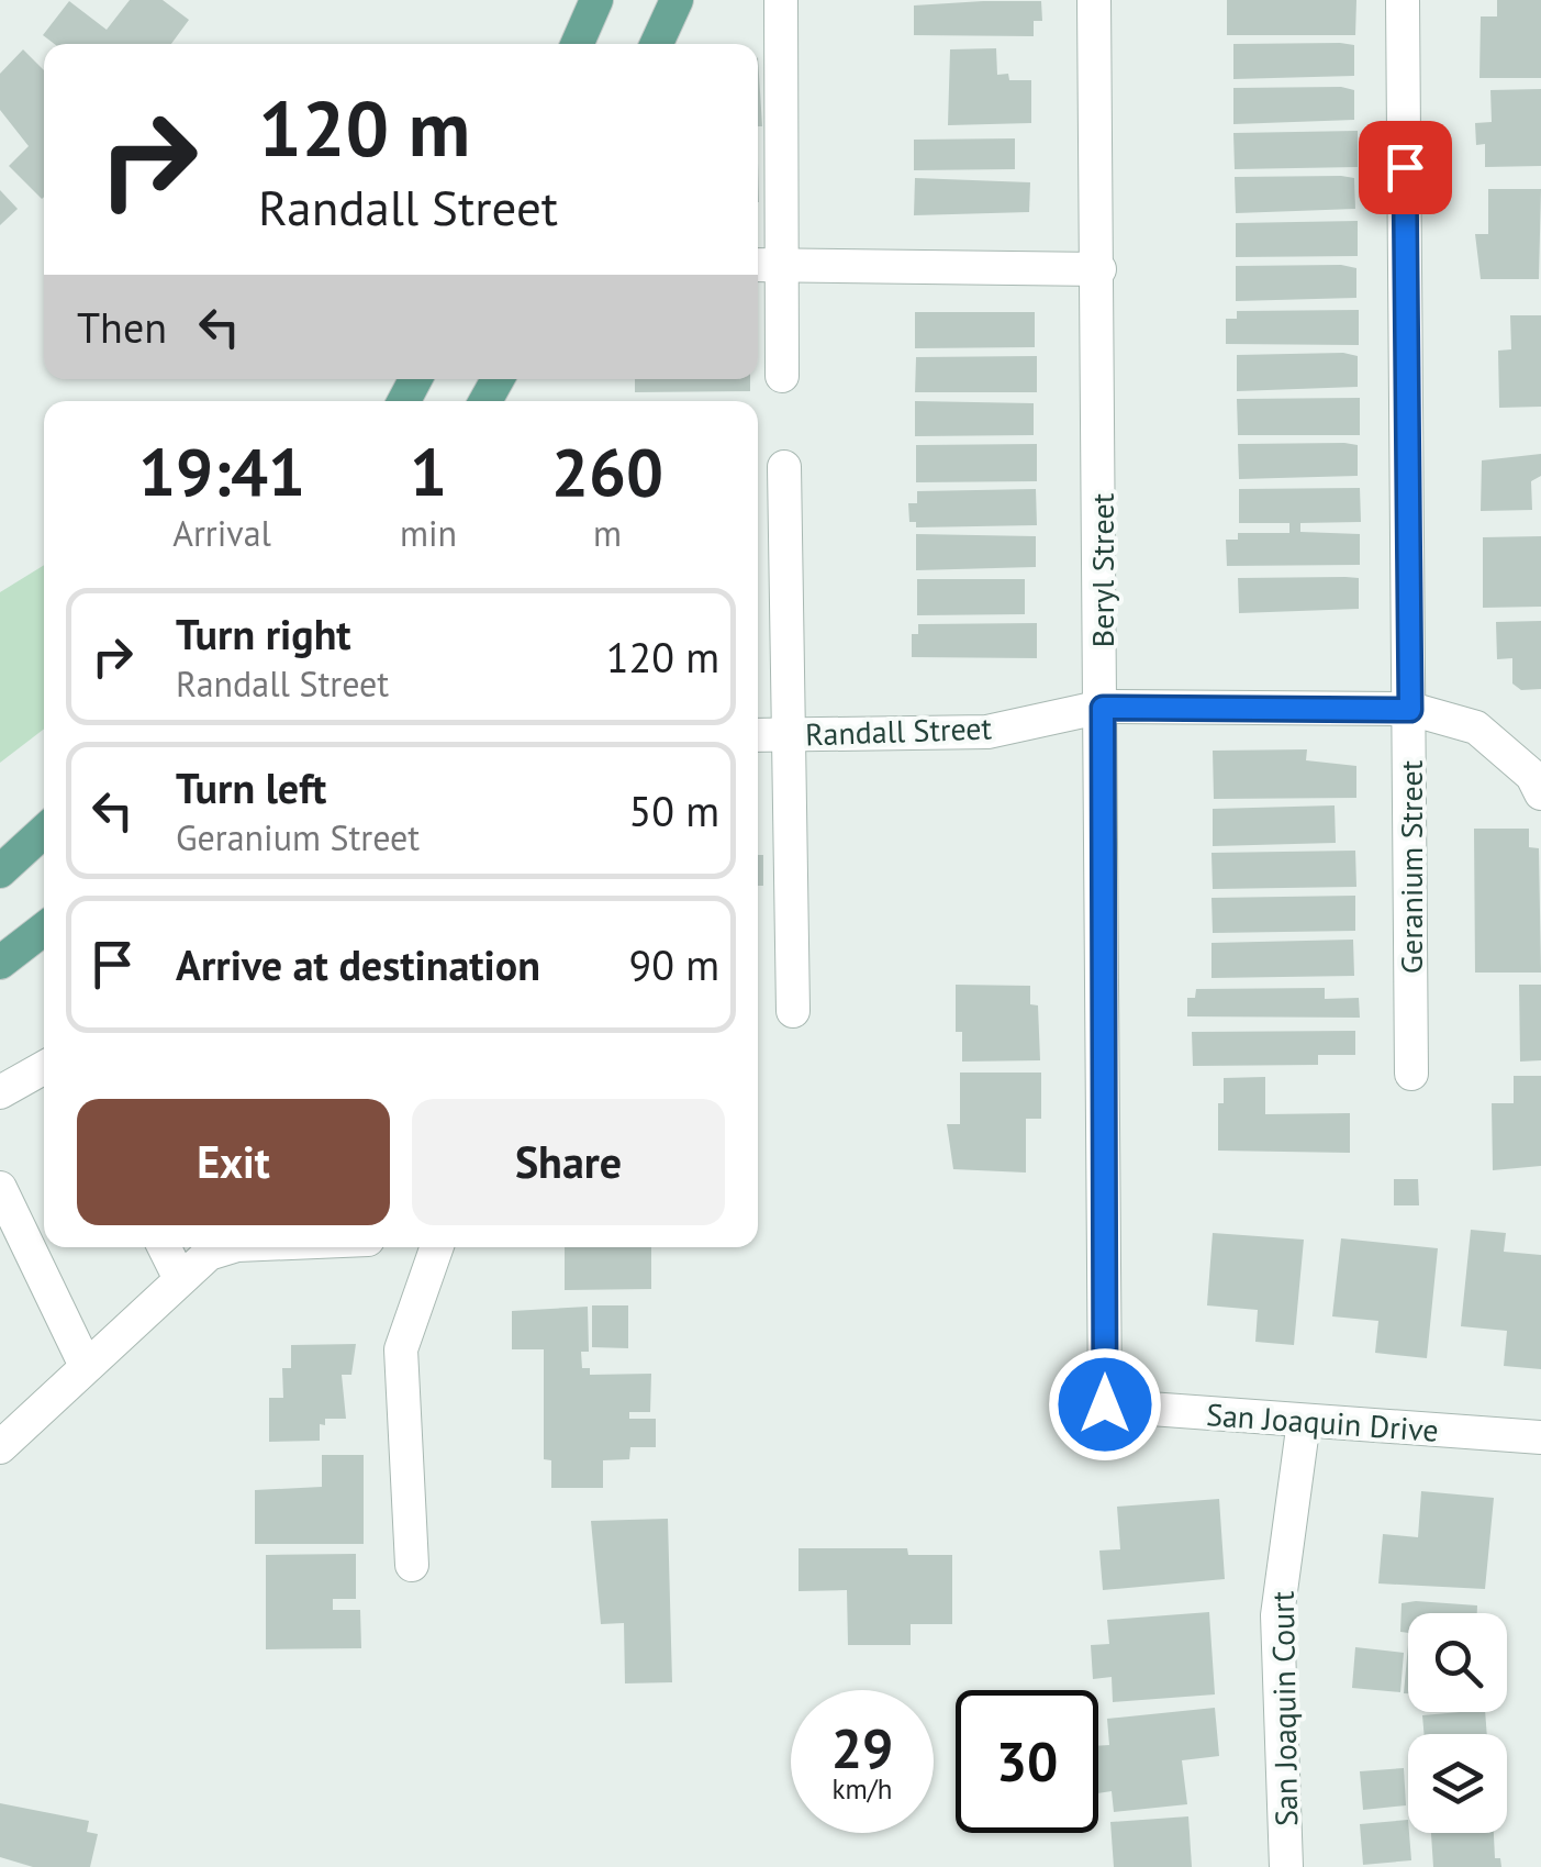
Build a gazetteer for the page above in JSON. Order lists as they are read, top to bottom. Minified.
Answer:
{"streets":{"street":["Beryl Street","Randall Street","Geranium Street","San Joaquin Drive","San Joaquin Court"]},"crossings":[["Beryl Street","Randall Street"],["Beryl Street","San Joaquin Drive"],["Randall Street","Geranium Street"],["San Joaquin Drive","San Joaquin Court"]],"page":{"turn":["120 m","Randall Street"],"then":"Then","eta":["19:41","Arrival","1","min","260","m"],"list":[{"name":"Turn right","note":"Randall Street","value":"120 m"},{"name":"Turn left","note":"Geranium Street","value":"50 m"},{"name":"Arrive at destination","value":"90 m"}],"buttons":["Exit","Share"],"speed":"29 km/h","limit":"30"}}
